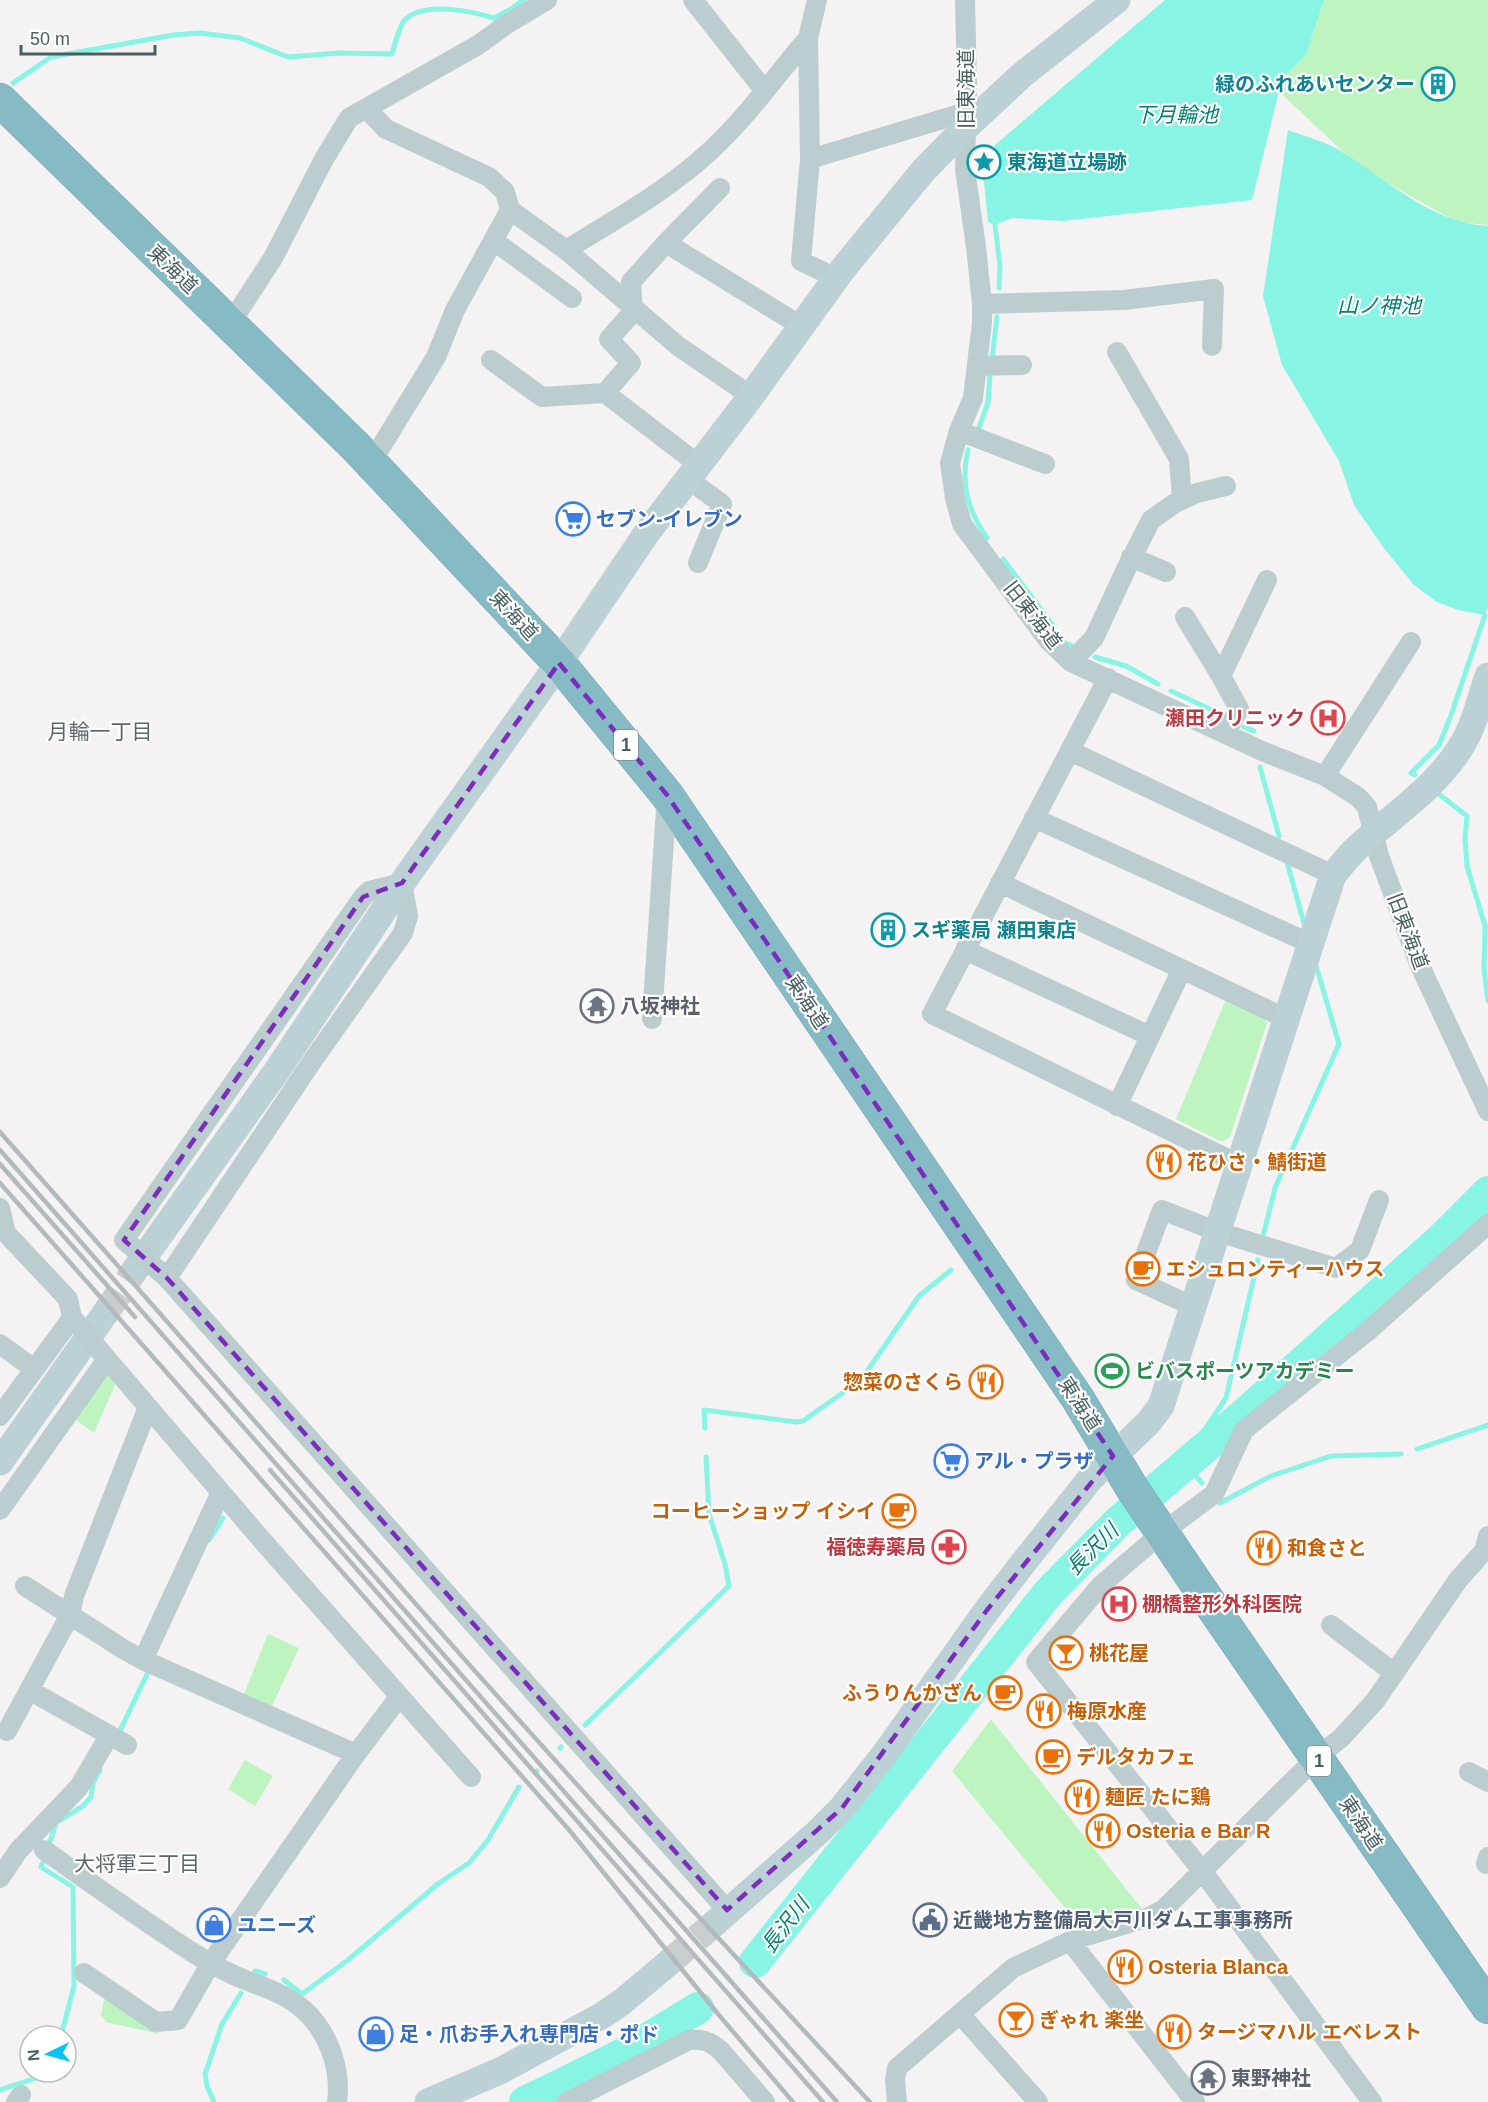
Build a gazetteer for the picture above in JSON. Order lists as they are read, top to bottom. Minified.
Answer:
{"streets":{"highway":["東海道","1"],"street":["旧東海道"]},"districts":["月輪一丁目","大将軍三丁目"],"water":["下月輪池","山ノ神池","長沢川"],"places":{"building":["緑のふれあいセンター","スギ薬局 瀬田東店"],"place":["東海道立場跡"],"supermarket":["セブン-イレブン","アル・プラザ"],"hospital":["瀬田クリニック","棚橋整形外科医院"],"temple":["八坂神社","東野神社"],"restaurant":["花ひさ・鯖街道","惣菜のさくら","和食さと","梅原水産","麺匠 たに鶏","Osteria e Bar R","Osteria Blanca","タージマハル エベレスト"],"cafe":["エシュロンティーハウス","コーヒーショップ イシイ","ふうりんかざん","デルタカフェ"],"sports":["ビバスポーツアカデミー"],"pharmacy":["福徳寿薬局"],"bar":["桃花屋","ぎゃれ 楽坐"],"public building":["近畿地方整備局大戸川ダム工事事務所"],"shop":["ユニーズ","足・爪お手入れ専門店・ポド"]},"scale_bar":"50 m","north":"left"}
